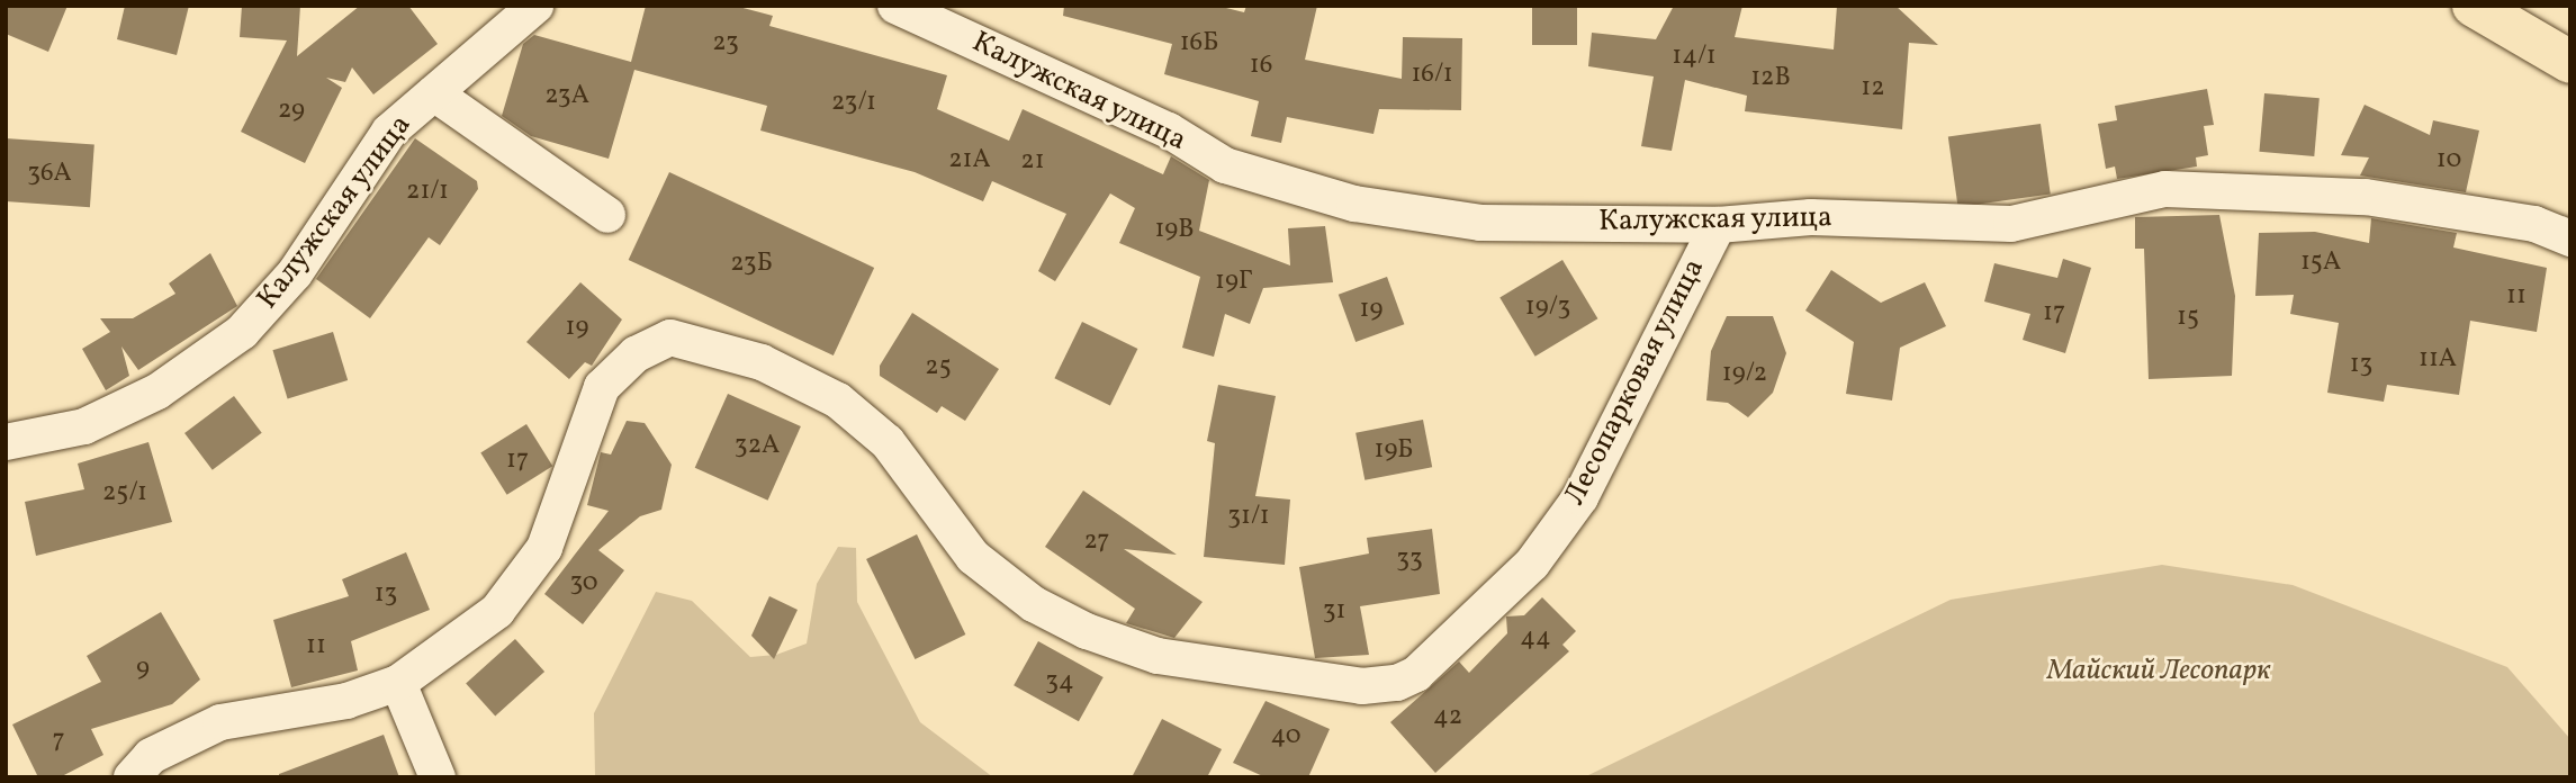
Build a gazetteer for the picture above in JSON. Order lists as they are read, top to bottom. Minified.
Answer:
{"streets":{"street":["Калужская улица","Лесопарковая улица"]},"crossings":[["Калужская улица","Лесопарковая улица"]],"parks":["Майский Лесопарк"],"house_numbers":["23","16Б","14/1","16","16/1","12В","12","23А","23/1","29","21А","10","21","36А","21/1","19В","15А","23Б","19Г","11","19/3","19","17","15","19","11А","13","25","19/2","32А","19Б","17","25/1","31/1","27","33","30","13","31","44","11","9","34","42","40","7"]}
